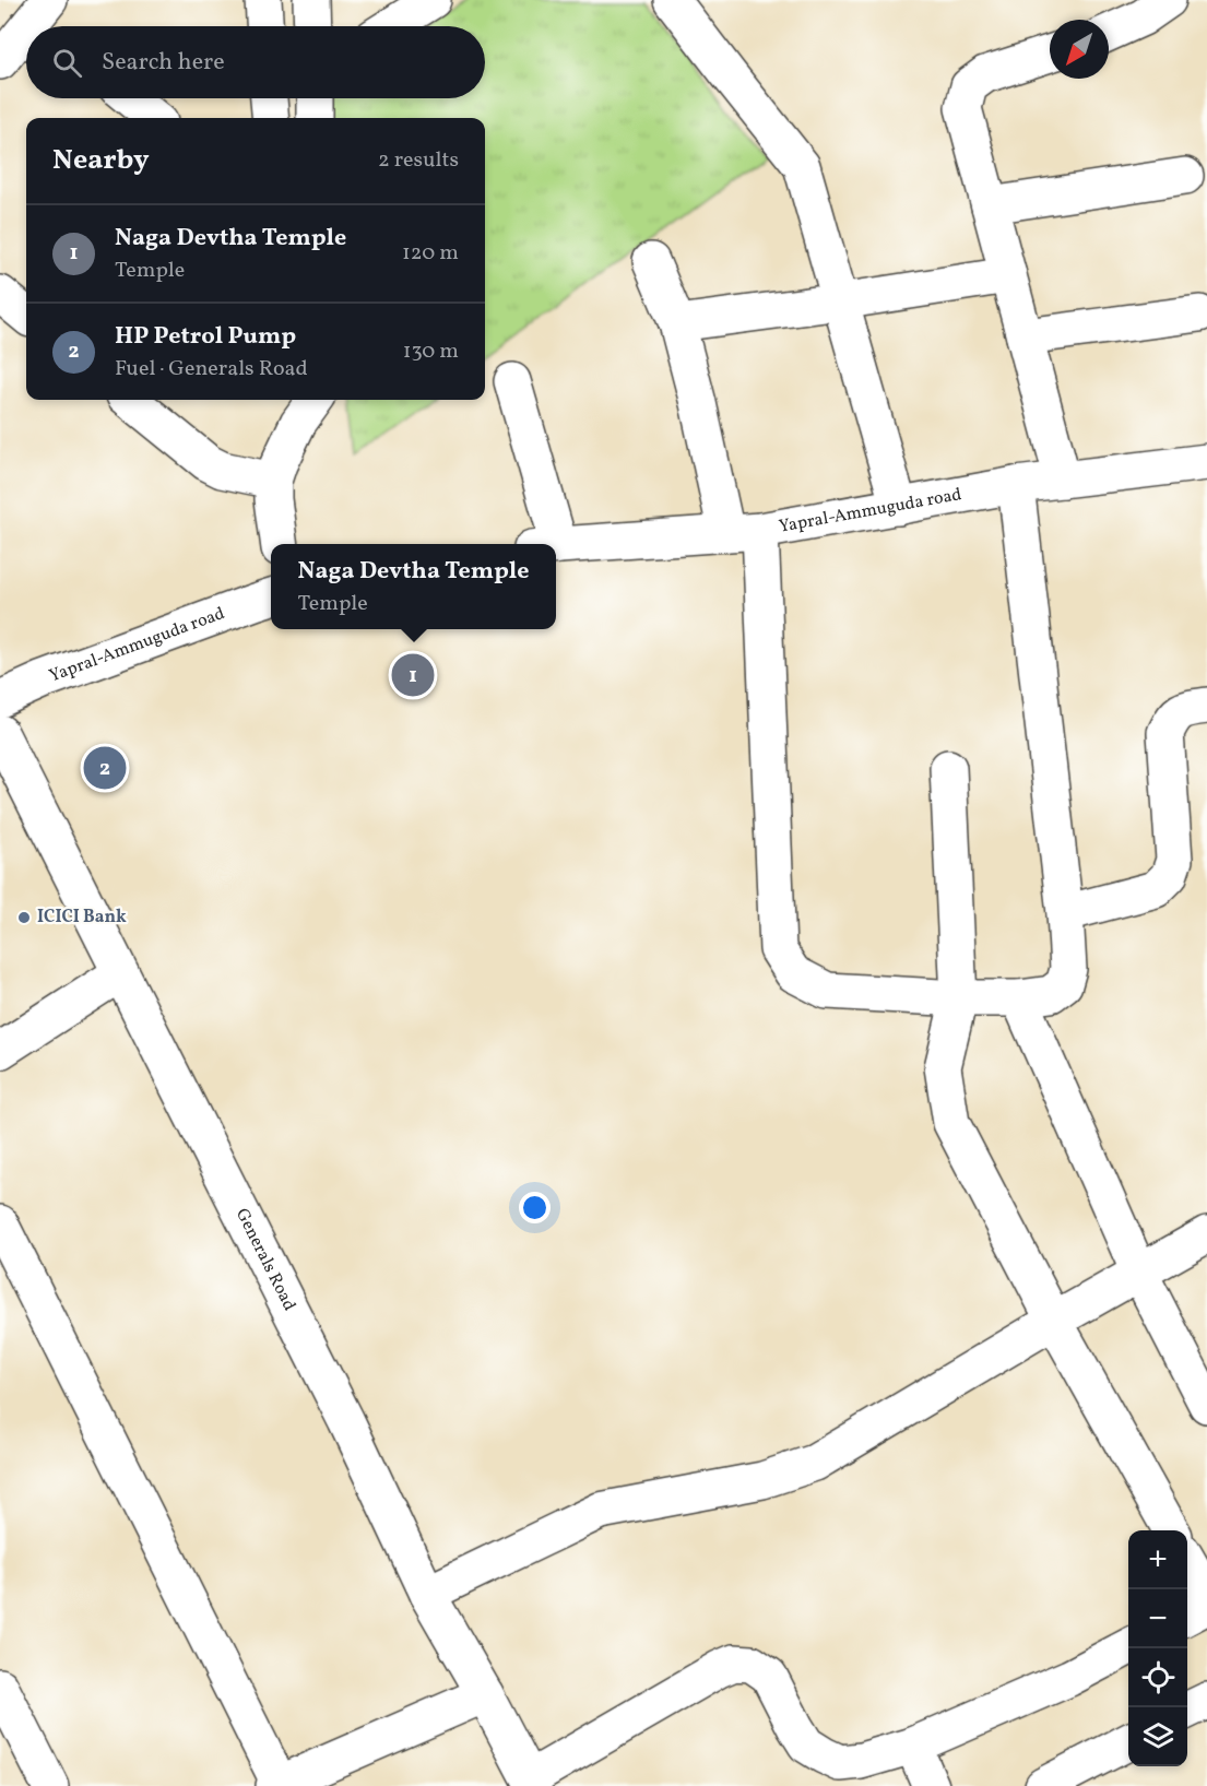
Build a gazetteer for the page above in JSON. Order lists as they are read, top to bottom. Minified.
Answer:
{"streets":{"street":["Yapral-Ammuguda road","Generals Road"]},"places":["ICICI Bank"],"north":"bottom left","page":{"search":"Search here","heading":["Nearby","2 results"],"list":[{"mark":"1","name":"Naga Devtha Temple","note":"Temple","value":"120 m"},{"mark":"2","name":"HP Petrol Pump","note":"Fuel · Generals Road","value":"130 m"}],"popup":["Naga Devtha Temple","Temple"],"pins":["1","2"],"map_buttons":["+","−"]}}
